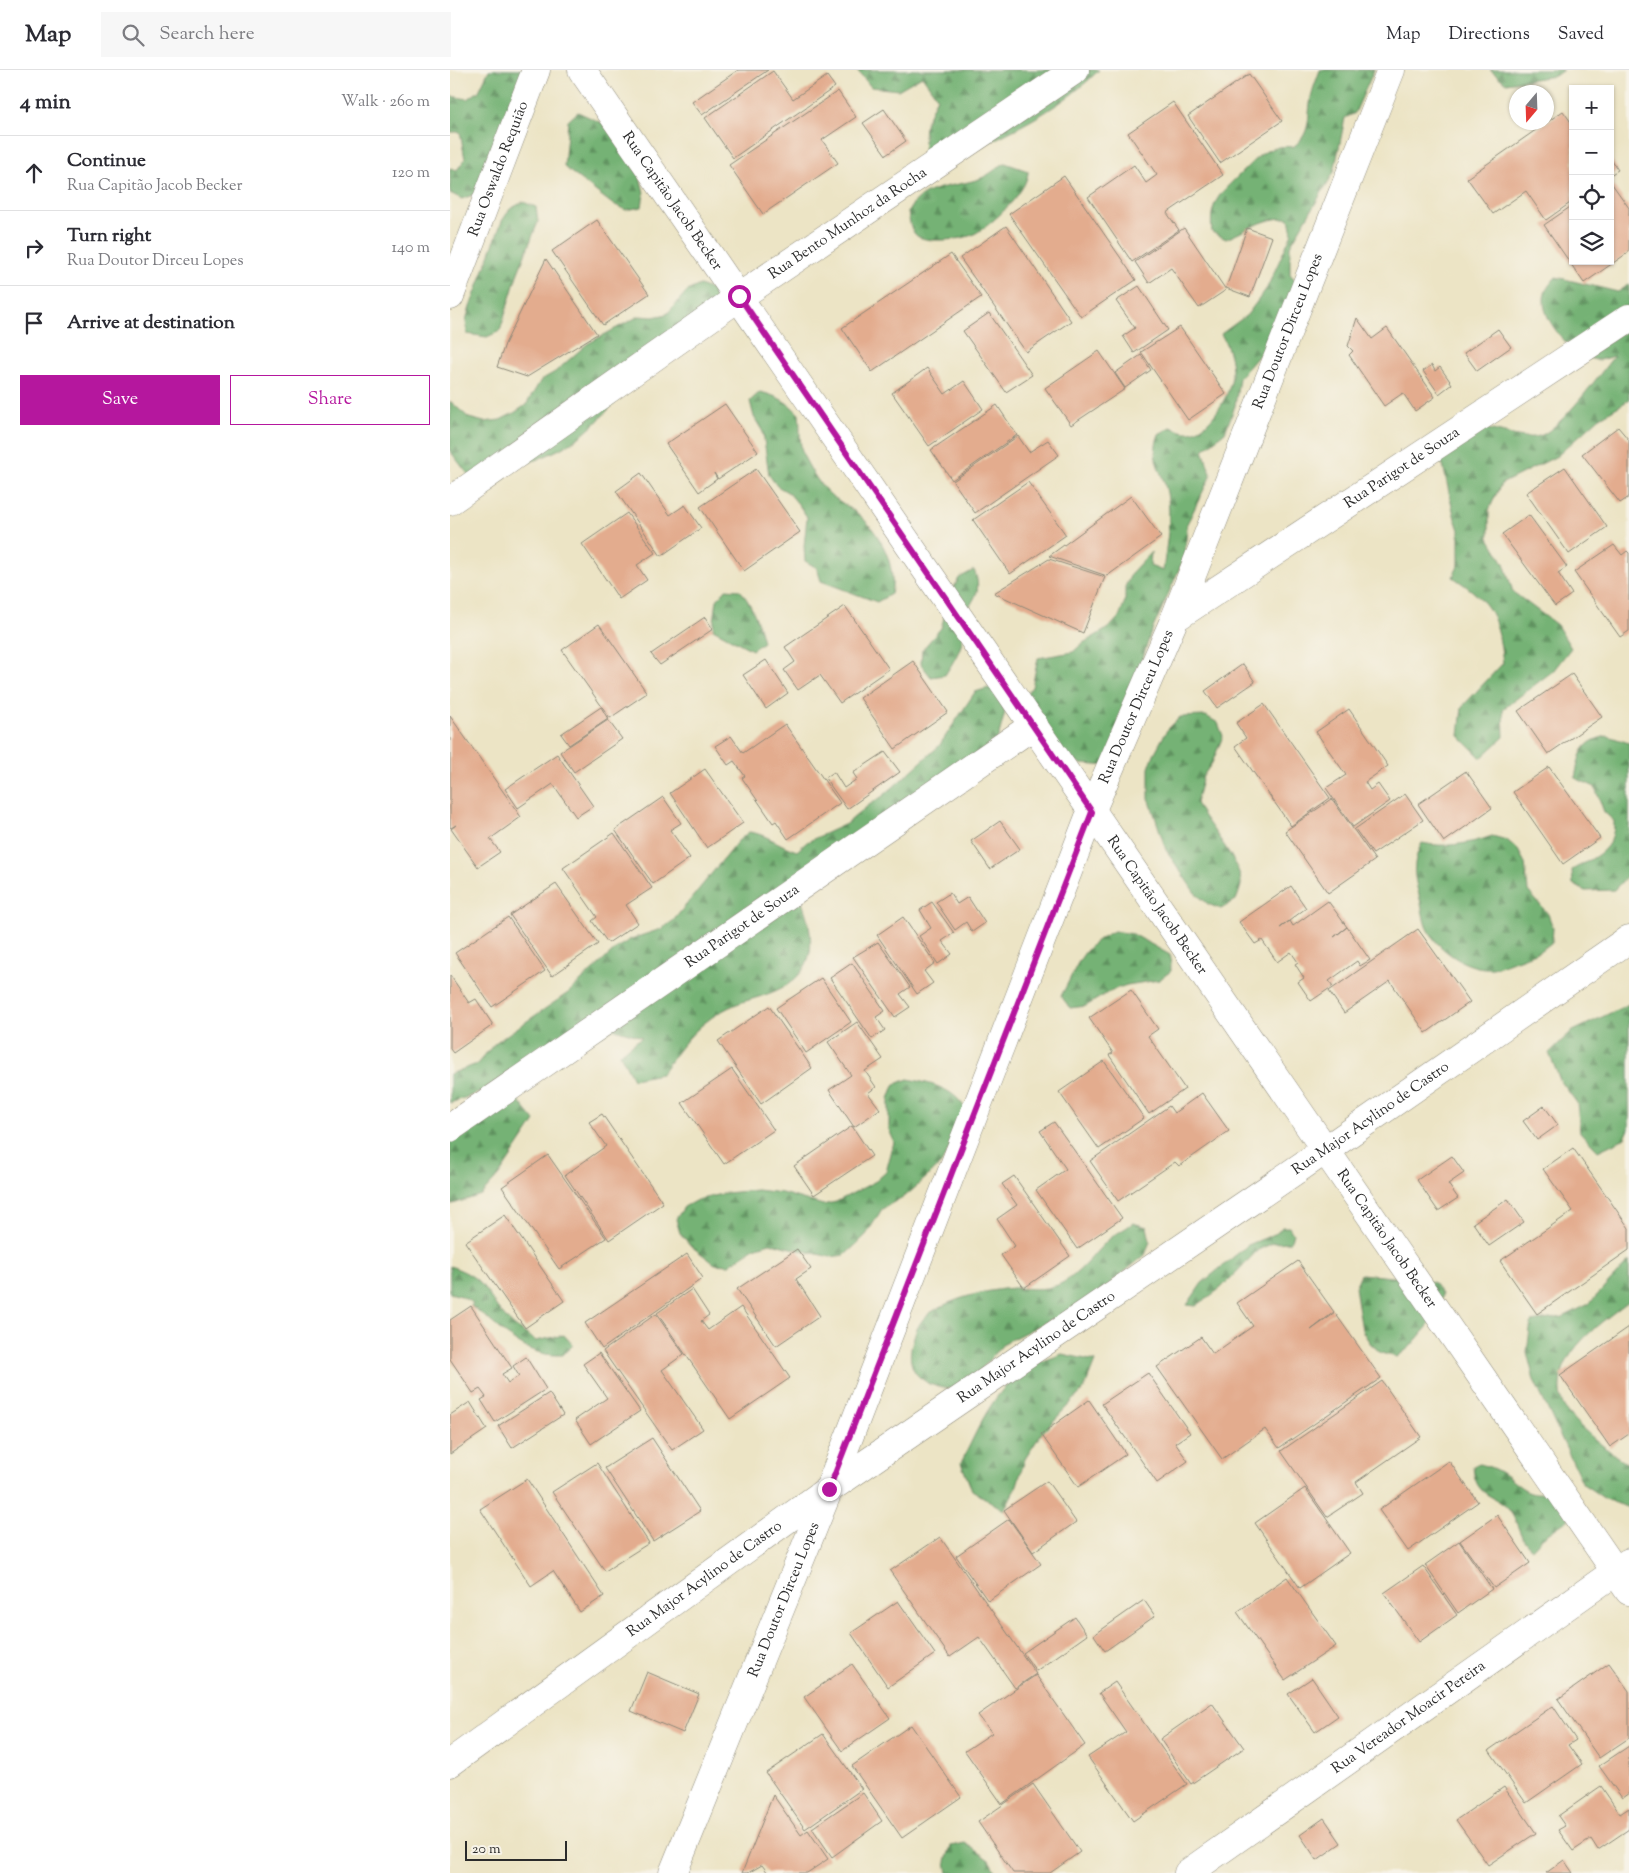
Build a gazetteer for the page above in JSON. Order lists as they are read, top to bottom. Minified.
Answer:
{"streets":{"street":["Rua Oswaldo Requião","Rua Capitão Jacob Becker","Rua Bento Munhoz da Rocha","Rua Doutor Dirceu Lopes","Rua Parigot de Souza","Rua Major Acylino de Castro","Rua Vereador Moacir Pereira"]},"crossings":[["Rua Capitão Jacob Becker","Rua Bento Munhoz da Rocha"],["Rua Capitão Jacob Becker","Rua Doutor Dirceu Lopes"],["Rua Capitão Jacob Becker","Rua Parigot de Souza"],["Rua Capitão Jacob Becker","Rua Major Acylino de Castro"],["Rua Capitão Jacob Becker","Rua Vereador Moacir Pereira"],["Rua Doutor Dirceu Lopes","Rua Parigot de Souza"],["Rua Doutor Dirceu Lopes","Rua Major Acylino de Castro"]],"scale_bar":"20 m","north":"bottom","page":{"header":"Map","search":"Search here","nav":["Map","Directions","Saved"],"heading":["4 min","Walk · 260 m"],"map_buttons":["+","−"],"list":[["Continue","Rua Capitão Jacob Becker","120 m"],["Turn right","Rua Doutor Dirceu Lopes","140 m"],"Arrive at destination"],"buttons":["Save","Share"],"scale":"20 m"}}
